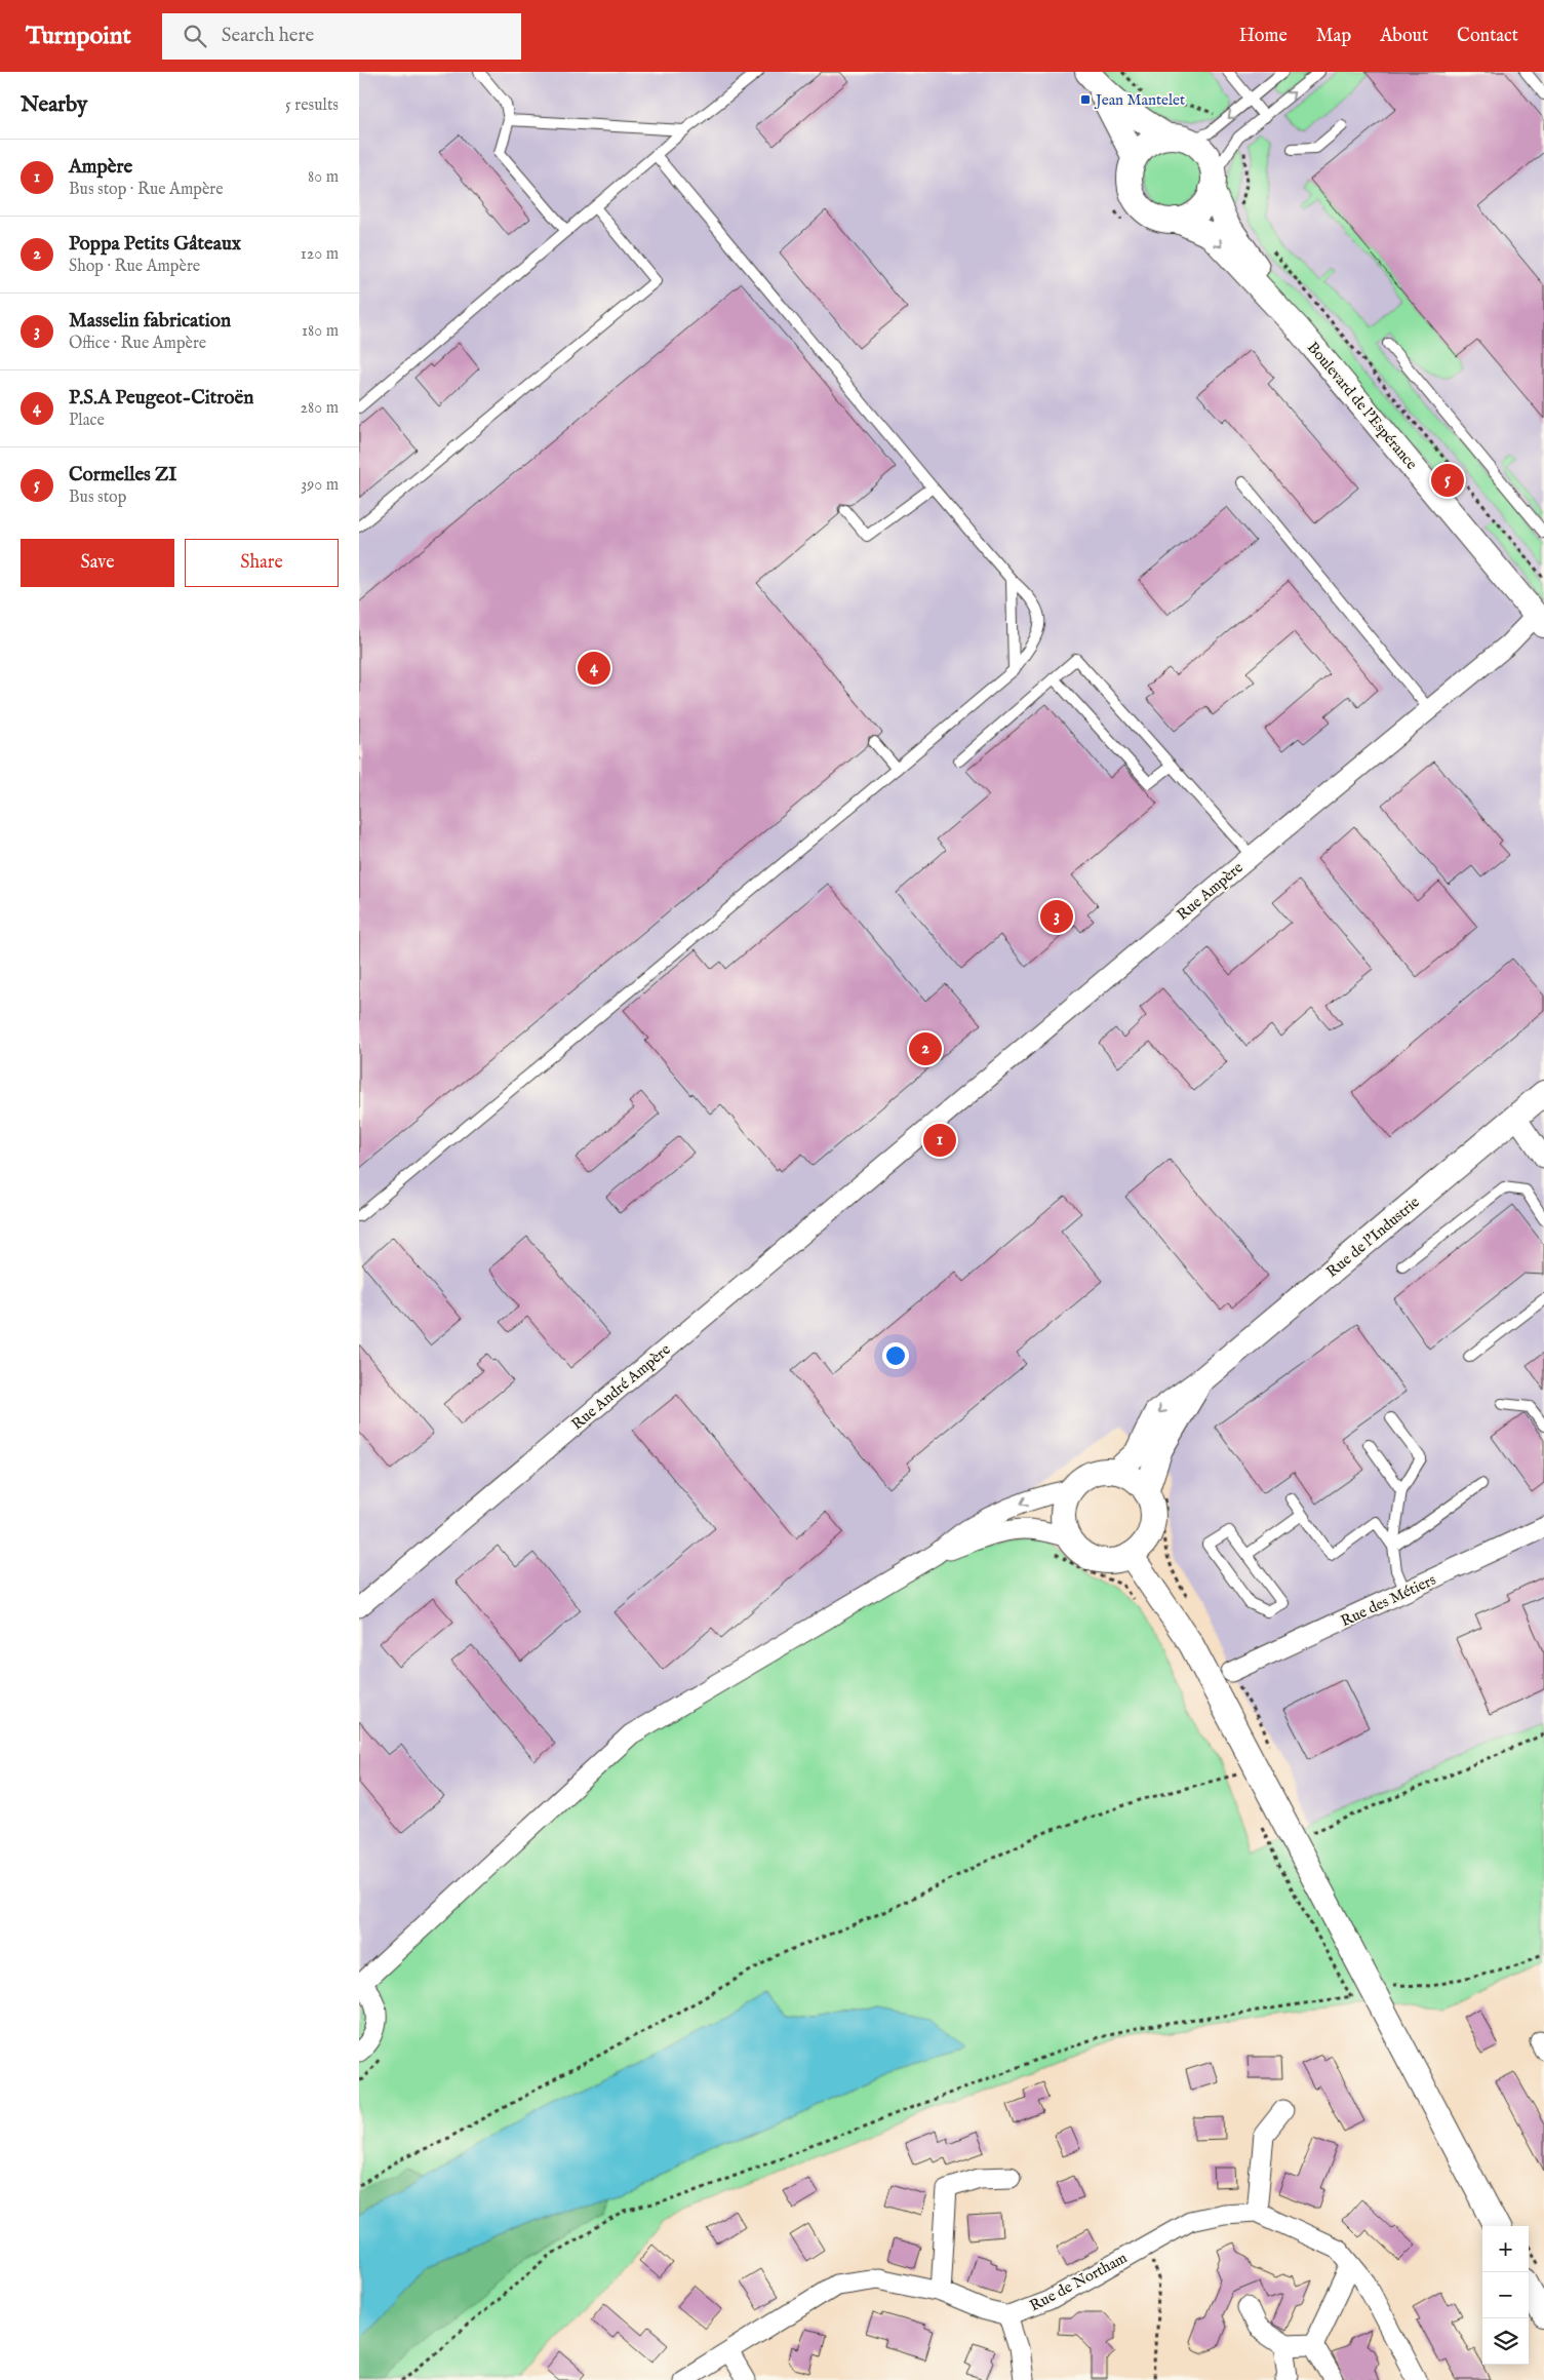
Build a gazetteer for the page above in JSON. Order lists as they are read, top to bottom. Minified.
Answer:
{"streets":{"street":["Boulevard de l'Espérance","Rue Ampère","Rue de l'Industrie","Rue André Ampère","Rue des Métiers","Rue de Northam"]},"crossings":[["Boulevard de l'Espérance","Rue Ampère"],["Rue Ampère","Rue André Ampère"]],"places":{"transit":["Jean Mantelet"]},"page":{"header":"Turnpoint","search":"Search here","nav":["Home","Map","About","Contact"],"heading":["Nearby","5 results"],"list":[{"mark":"1","name":"Ampère","note":"Bus stop · Rue Ampère","value":"80 m"},{"mark":"2","name":"Poppa Petits Gâteaux","note":"Shop · Rue Ampère","value":"120 m"},{"mark":"3","name":"Masselin fabrication","note":"Office · Rue Ampère","value":"180 m"},{"mark":"4","name":"P.S.A Peugeot-Citroën","note":"Place","value":"280 m"},{"mark":"5","name":"Cormelles ZI","note":"Bus stop","value":"390 m"}],"pins":["5","4","3","2","1"],"buttons":["Save","Share"],"map_buttons":["+","−"]}}
